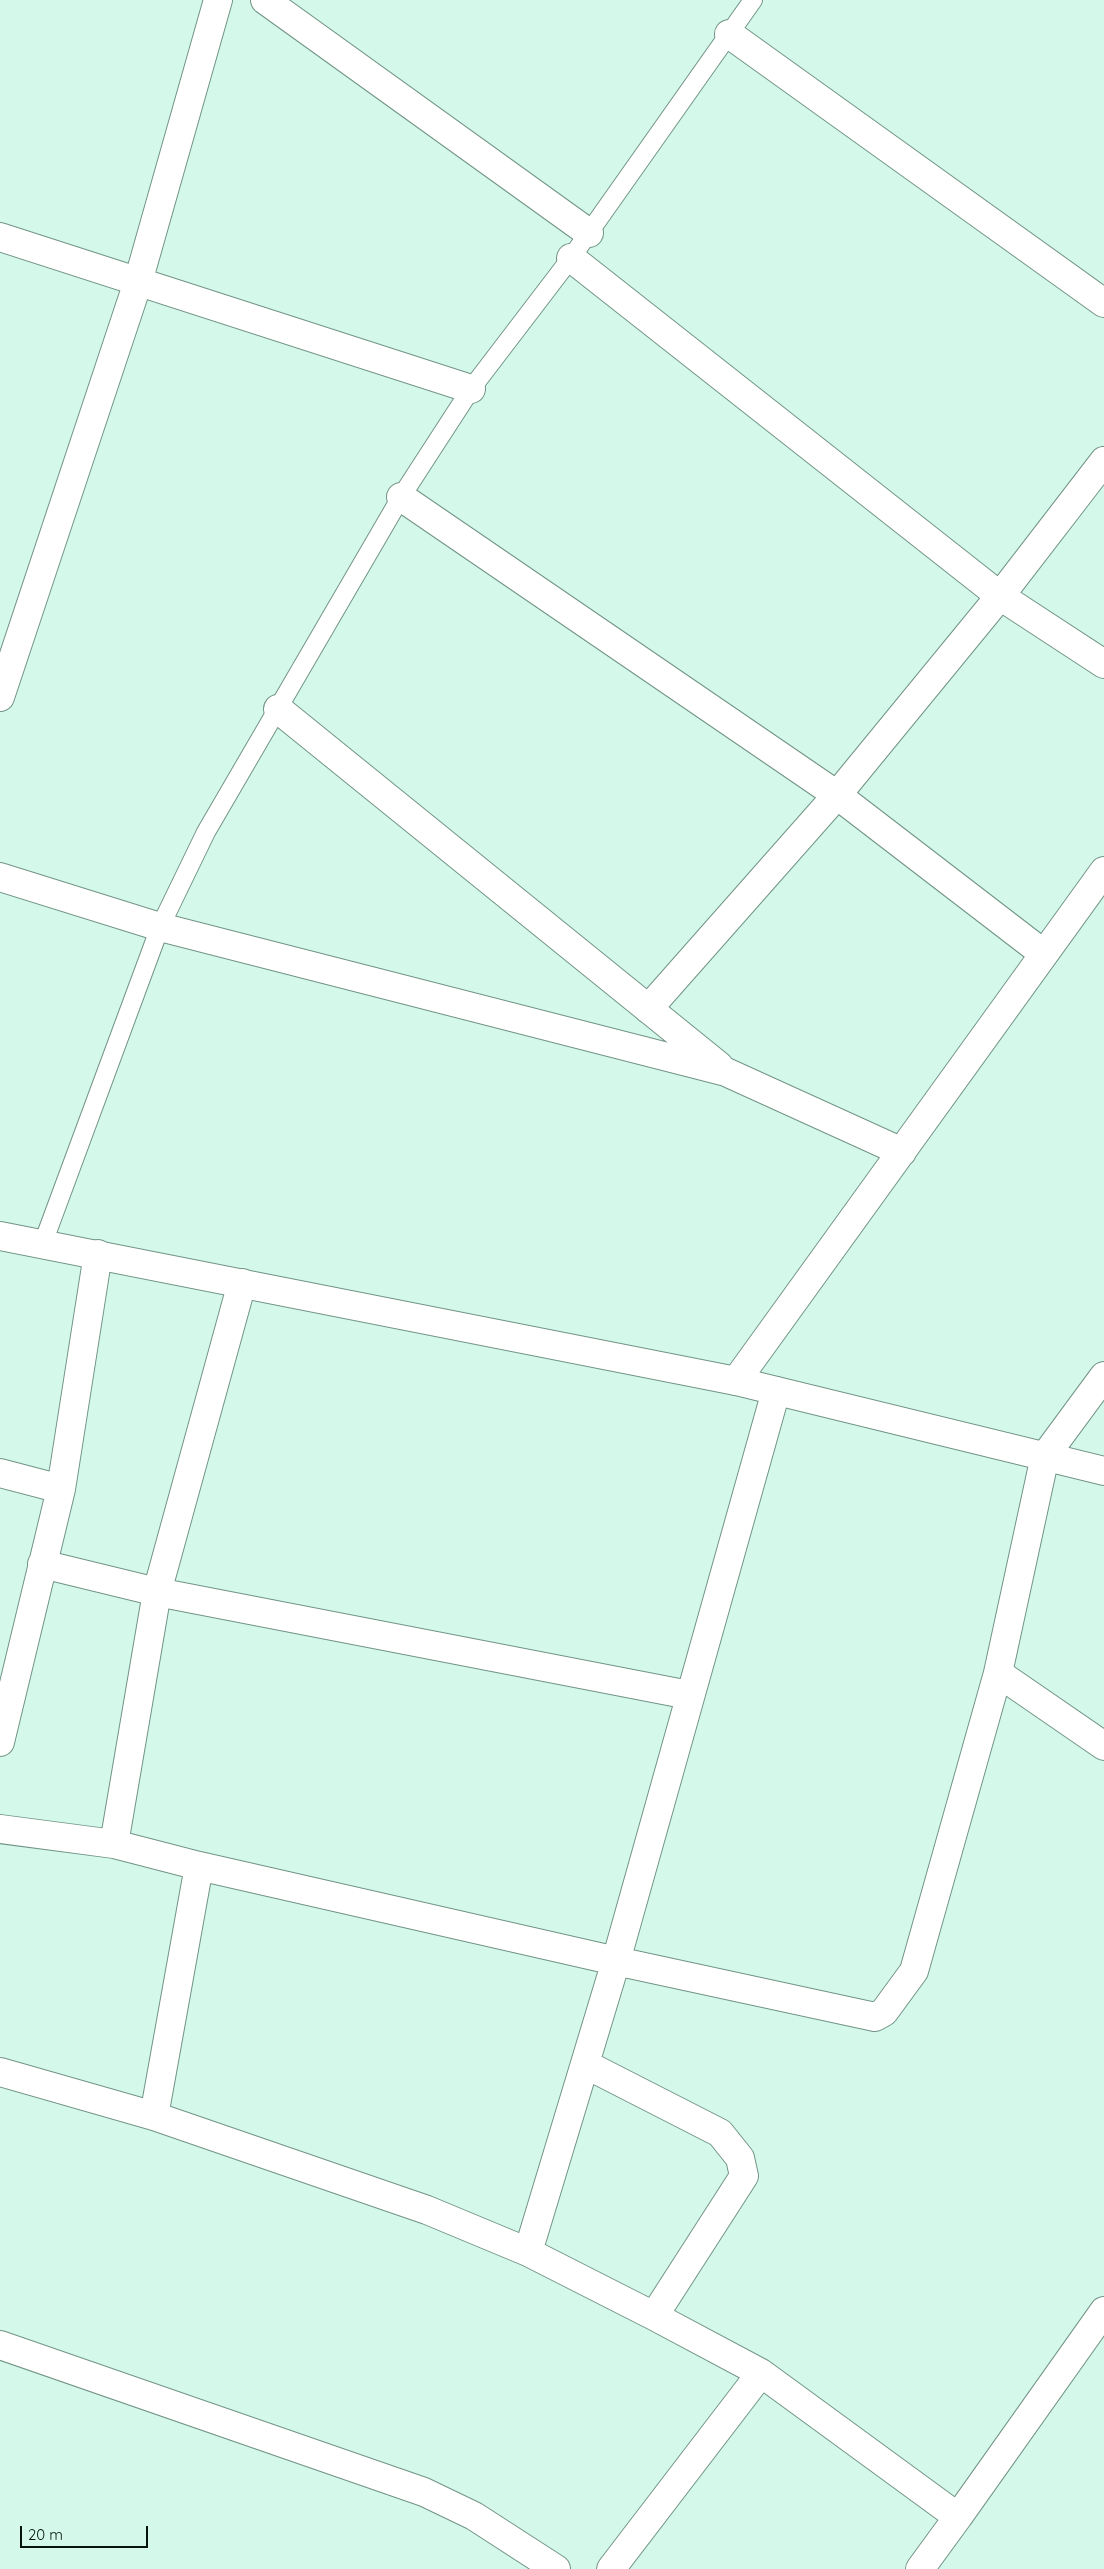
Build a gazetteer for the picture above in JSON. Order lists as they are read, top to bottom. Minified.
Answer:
{"scale_bar":"20 m"}
